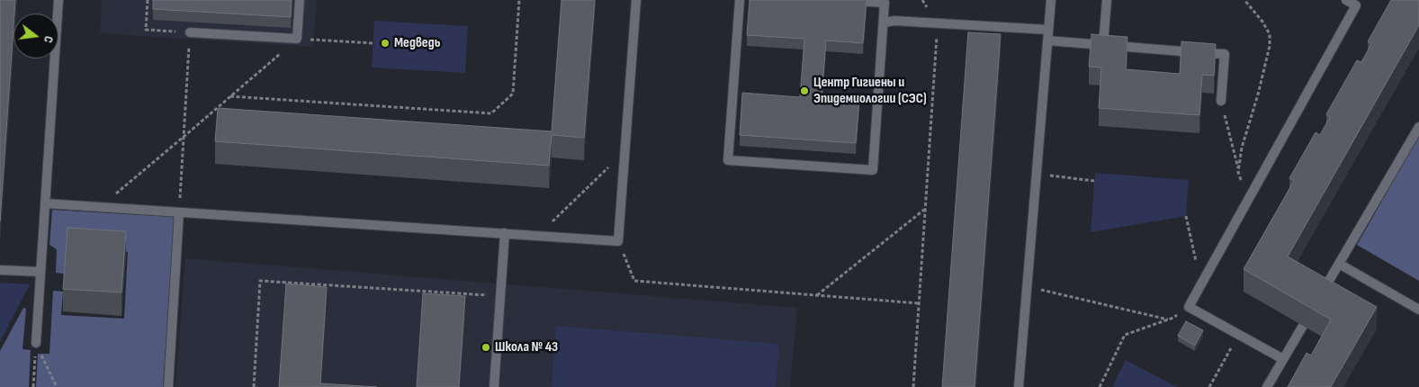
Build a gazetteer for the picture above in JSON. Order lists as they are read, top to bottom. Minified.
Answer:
{"places":["Медведь","Центр Гигиены и Эпидемиологии (СЭС)","Школа № 43"],"north":"right"}
